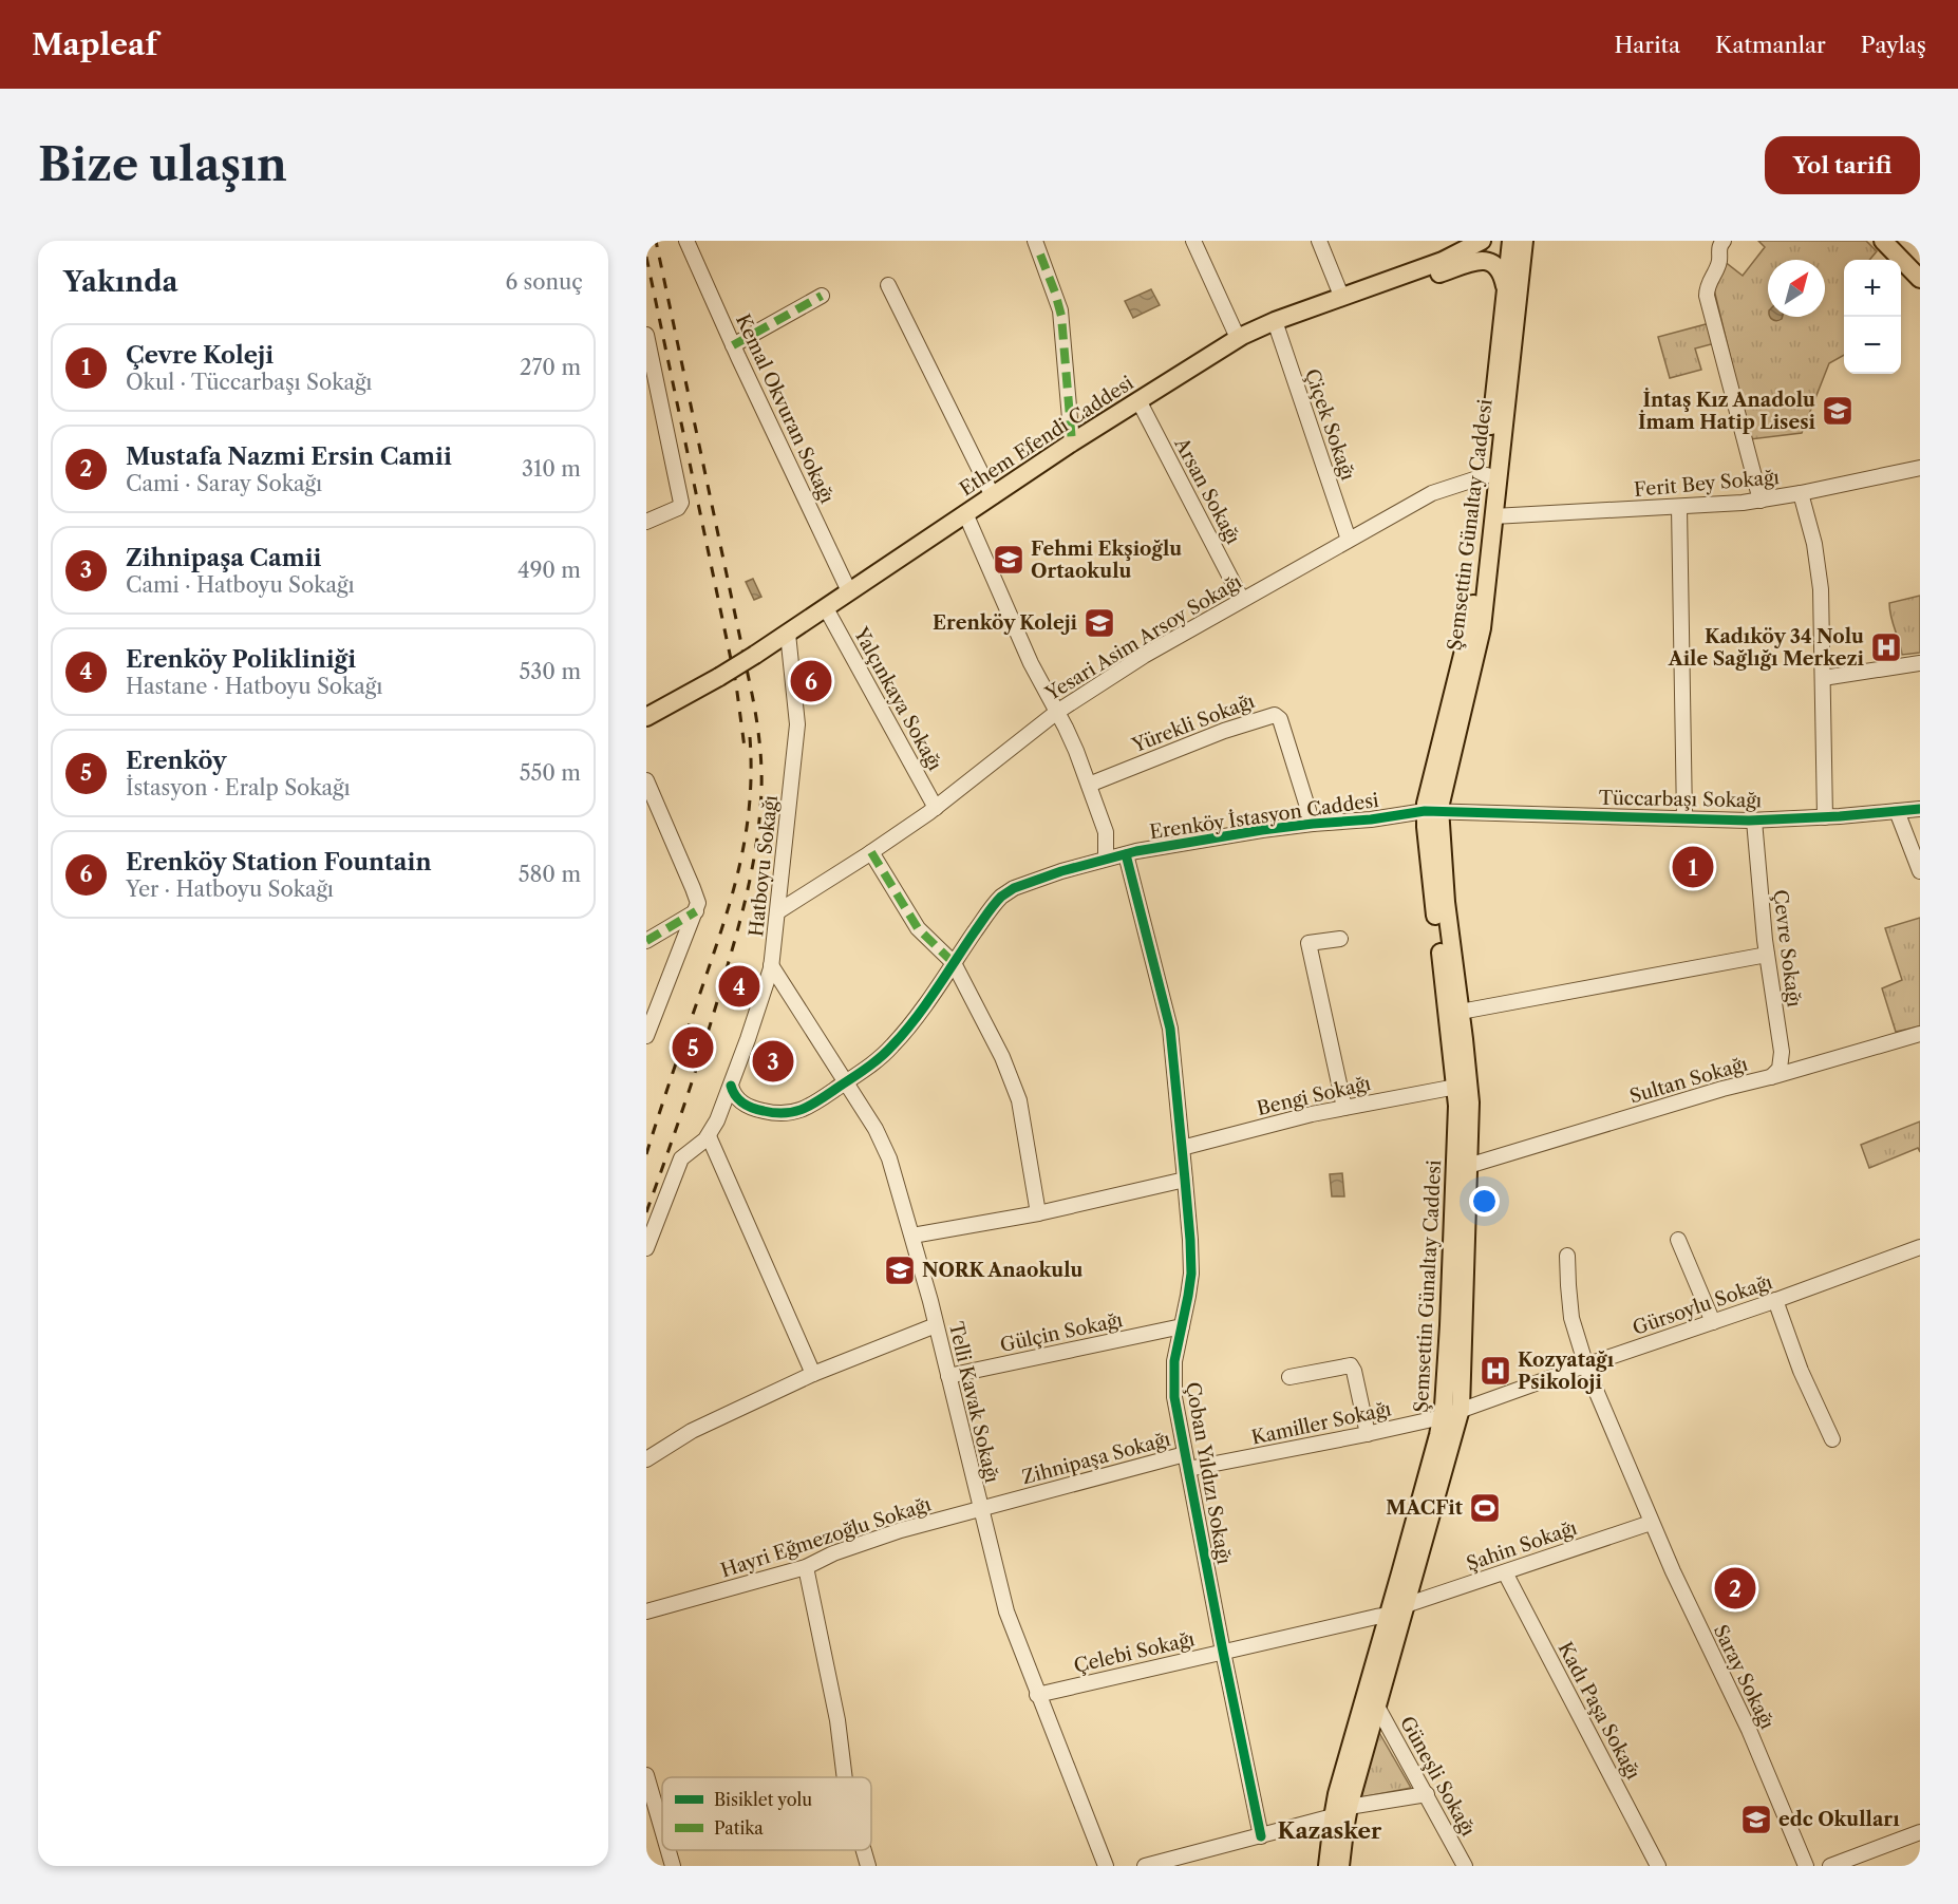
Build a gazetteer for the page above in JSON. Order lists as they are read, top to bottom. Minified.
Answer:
{"streets":{"main road":["Ethem Efendi Caddesi","Şemsettin Günaltay Caddesi"],"street":["Kemal Okvuran Sokağı","Çiçek Sokağı","Ferit Bey Sokağı","Arsan Sokağı","Yesari Asim Arsoy Sokağı","Yalçınkaya Sokağı","Yürekli Sokağı","Tüccarbaşı Sokağı","Erenköy İstasyon Caddesi","Hatboyu Sokağı","Çevre Sokağı","Sultan Sokağı","Bengi Sokağı","Gürsoylu Sokağı","Gülçin Sokağı","Telli Kavak Sokağı","Kamiller Sokağı","Zihnipaşa Sokağı","Çoban Yıldızı Sokağı","Hayri Eğmezoğlu Sokağı","Şahin Sokağı","Çelebi Sokağı","Saray Sokağı","Kadı Paşa Sokağı","Güneşli Sokağı"]},"crossings":[["Kemal Okvuran Sokağı","Ethem Efendi Caddesi"],["Çiçek Sokağı","Ethem Efendi Caddesi"],["Çiçek Sokağı","Yesari Asim Arsoy Sokağı"],["Ethem Efendi Caddesi","Arsan Sokağı"],["Ethem Efendi Caddesi","Yalçınkaya Sokağı"],["Ethem Efendi Caddesi","Hatboyu Sokağı"],["Ferit Bey Sokağı","Şemsettin Günaltay Caddesi"],["Arsan Sokağı","Yesari Asim Arsoy Sokağı"],["Şemsettin Günaltay Caddesi","Yesari Asim Arsoy Sokağı"],["Şemsettin Günaltay Caddesi","Tüccarbaşı Sokağı"],["Şemsettin Günaltay Caddesi","Erenköy İstasyon Caddesi"],["Şemsettin Günaltay Caddesi","Sultan Sokağı"],["Şemsettin Günaltay Caddesi","Bengi Sokağı"],["Şemsettin Günaltay Caddesi","Gürsoylu Sokağı"],["Şemsettin Günaltay Caddesi","Kamiller Sokağı"],["Şemsettin Günaltay Caddesi","Şahin Sokağı"],["Şemsettin Günaltay Caddesi","Çelebi Sokağı"],["Şemsettin Günaltay Caddesi","Güneşli Sokağı"],["Yesari Asim Arsoy Sokağı","Yalçınkaya Sokağı"],["Yesari Asim Arsoy Sokağı","Hatboyu Sokağı"],["Yürekli Sokağı","Erenköy İstasyon Caddesi"],["Tüccarbaşı Sokağı","Erenköy İstasyon Caddesi"],["Tüccarbaşı Sokağı","Çevre Sokağı"],["Erenköy İstasyon Caddesi","Telli Kavak Sokağı"],["Erenköy İstasyon Caddesi","Çoban Yıldızı Sokağı"],["Hatboyu Sokağı","Telli Kavak Sokağı"],["Bengi Sokağı","Çoban Yıldızı Sokağı"],["Gürsoylu Sokağı","Kamiller Sokağı"],["Gürsoylu Sokağı","Saray Sokağı"],["Gülçin Sokağı","Telli Kavak Sokağı"],["Gülçin Sokağı","Çoban Yıldızı Sokağı"],["Telli Kavak Sokağı","Zihnipaşa Sokağı"],["Telli Kavak Sokağı","Hayri Eğmezoğlu Sokağı"],["Telli Kavak Sokağı","Çelebi Sokağı"],["Kamiller Sokağı","Zihnipaşa Sokağı"],["Kamiller Sokağı","Çoban Yıldızı Sokağı"],["Zihnipaşa Sokağı","Çoban Yıldızı Sokağı"],["Zihnipaşa Sokağı","Hayri Eğmezoğlu Sokağı"],["Çoban Yıldızı Sokağı","Çelebi Sokağı"],["Şahin Sokağı","Saray Sokağı"],["Şahin Sokağı","Kadı Paşa Sokağı"]],"districts":["Kazasker"],"places":{"school or university":["İntaş Kız Anadolu İmam Hatip Lisesi","Fehmi Ekşioğlu Ortaokulu","Erenköy Koleji","NORK Anaokulu","edc Okulları"],"hospital":["Kadıköy 34 Nolu Aile Sağlığı Merkezi","Kozyatağı Psikoloji"],"sports":["MACFit"]},"legend":["Bisiklet yolu","Patika"],"north":"top right","page":{"header":"Mapleaf","nav":["Harita","Katmanlar","Paylaş"],"buttons":"Yol tarifi","title":"Bize ulaşın","heading":["Yakında","6 sonuç"],"map_buttons":["+","−"],"list":[{"mark":"1","name":"Çevre Koleji","note":"Okul · Tüccarbaşı Sokağı","value":"270 m"},{"mark":"2","name":"Mustafa Nazmi Ersin Camii","note":"Cami · Saray Sokağı","value":"310 m"},{"mark":"3","name":"Zihnipaşa Camii","note":"Cami · Hatboyu Sokağı","value":"490 m"},{"mark":"4","name":"Erenköy Polikliniği","note":"Hastane · Hatboyu Sokağı","value":"530 m"},{"mark":"5","name":"Erenköy","note":"İstasyon · Eralp Sokağı","value":"550 m"},{"mark":"6","name":"Erenköy Station Fountain","note":"Yer · Hatboyu Sokağı","value":"580 m"}],"pins":["6","1","4","5","3","2"]}}
